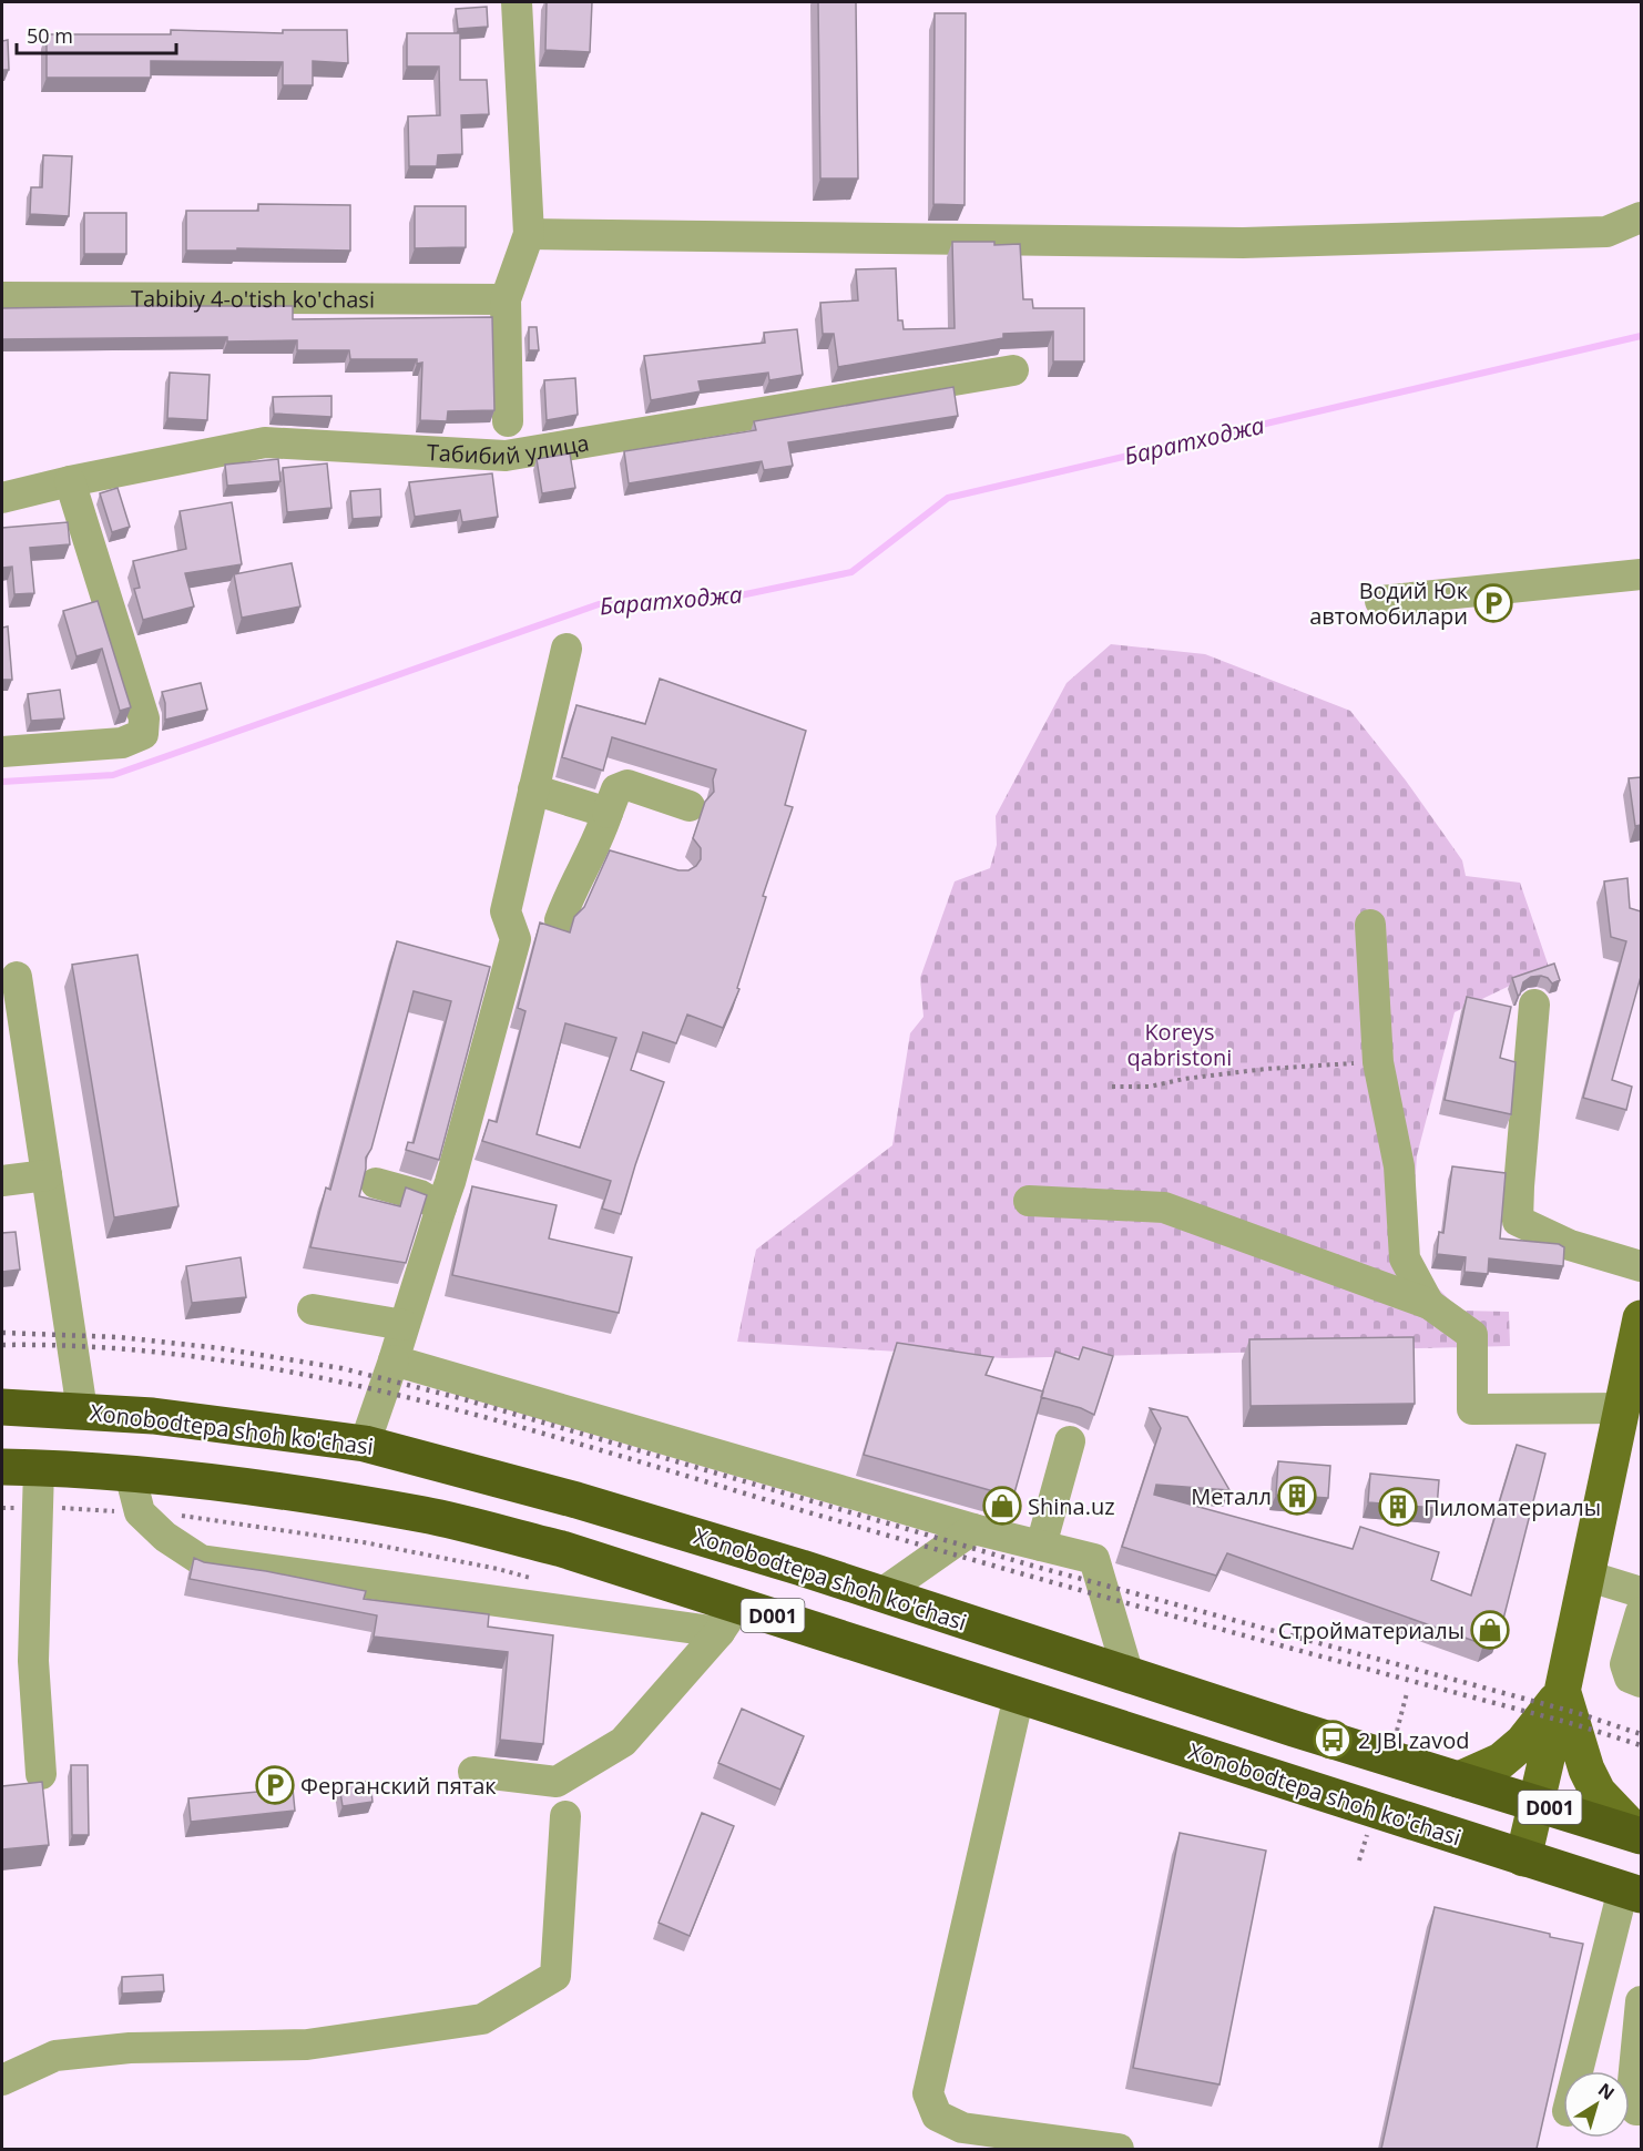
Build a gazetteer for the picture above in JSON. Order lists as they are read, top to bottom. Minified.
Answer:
{"streets":{"highway":["Xonobodtepa shoh ko'chasi","D001"],"street":["Tabibiy 4-o'tish ko'chasi","Табибий улица"]},"water":["Баратходжа"],"parks":["Koreys qabristoni"],"places":{"parking":["Водий Юк автомобилари","Ферганский пятак"],"building":["Металл","Пиломатериалы"],"shop":["Shina.uz","Стройматериалы"],"bus stop":["2 JBI zavod"]},"scale_bar":"50 m","north":"top right"}
